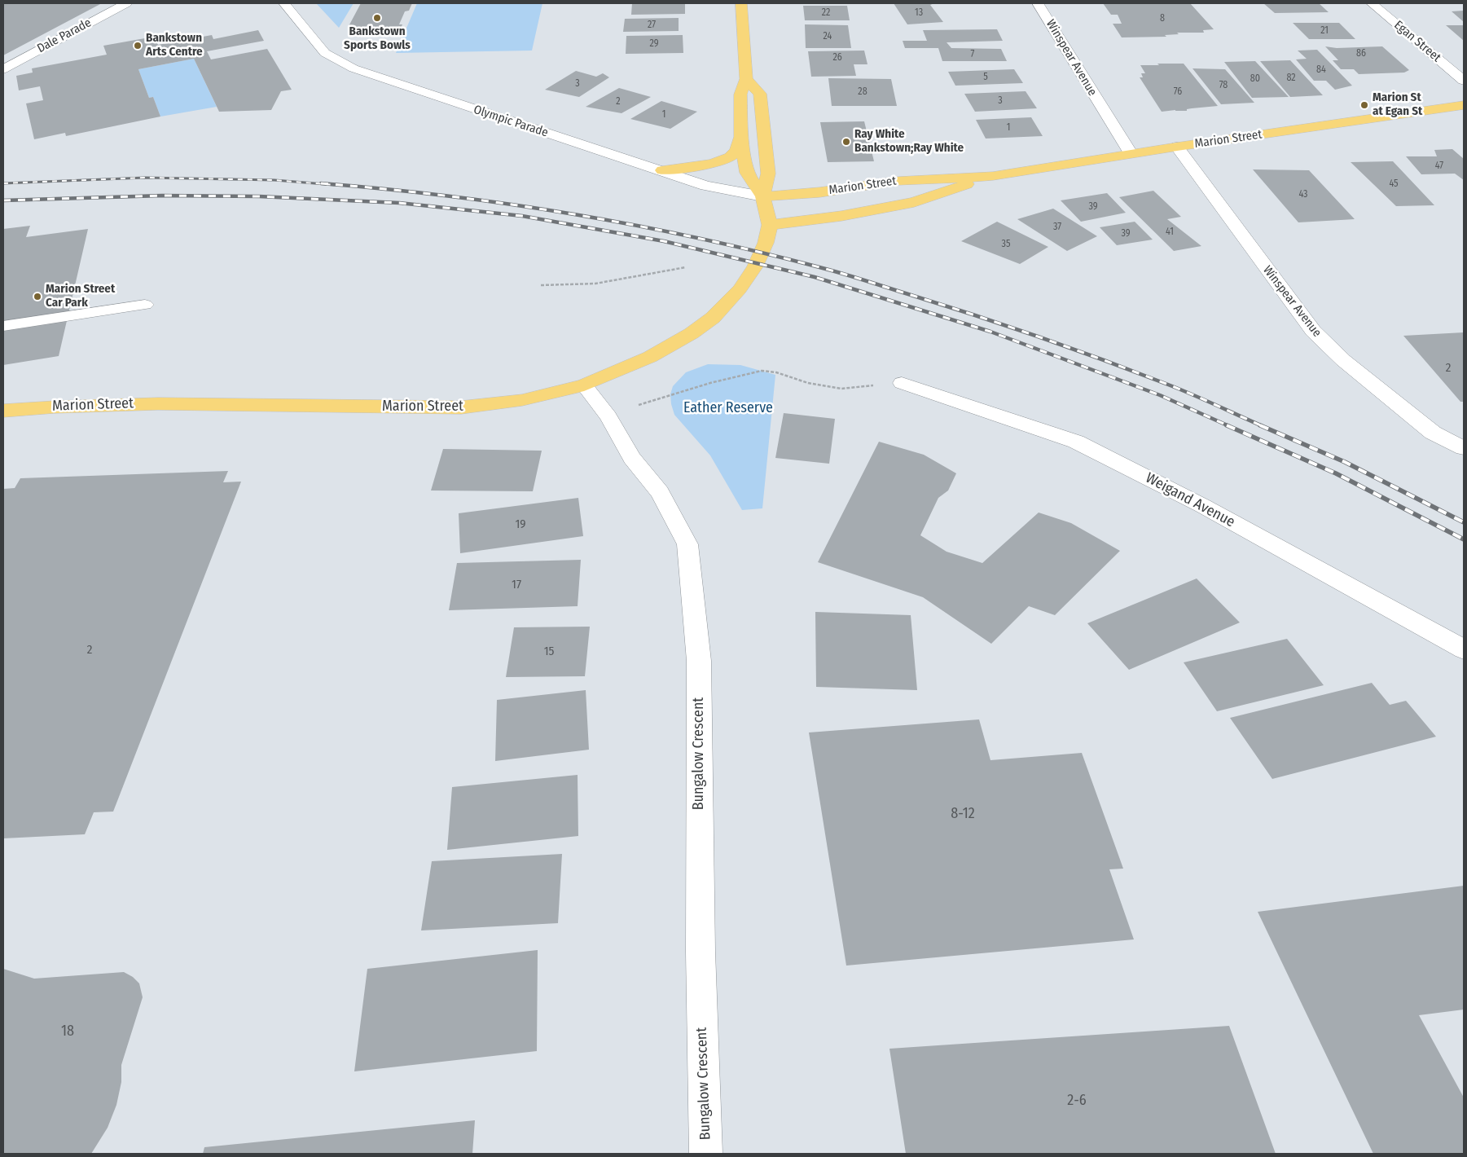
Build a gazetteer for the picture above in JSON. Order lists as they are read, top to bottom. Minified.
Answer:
{"streets":{"main road":["Marion Street"],"street":["Dale Parade","Egan Street","Winspear Avenue","Olympic Parade","Weigand Avenue","Bungalow Crescent"]},"crossings":[["Winspear Avenue","Marion Street"],["Olympic Parade","Marion Street"],["Marion Street","Bungalow Crescent"]],"parks":["Eather Reserve"],"places":["Bankstown Sports Bowls","Bankstown Arts Centre","Marion St at Egan St","Ray White Bankstown;Ray White","Marion Street Car Park"],"house_numbers":["22","13","8","27","21","24","29","86","7","26","84","5","82","80","3","78","28","76","3","2","1","1","47","45","43","39","37","41","39","35","2","19","17","2","15","8-12","18","2-6"]}
